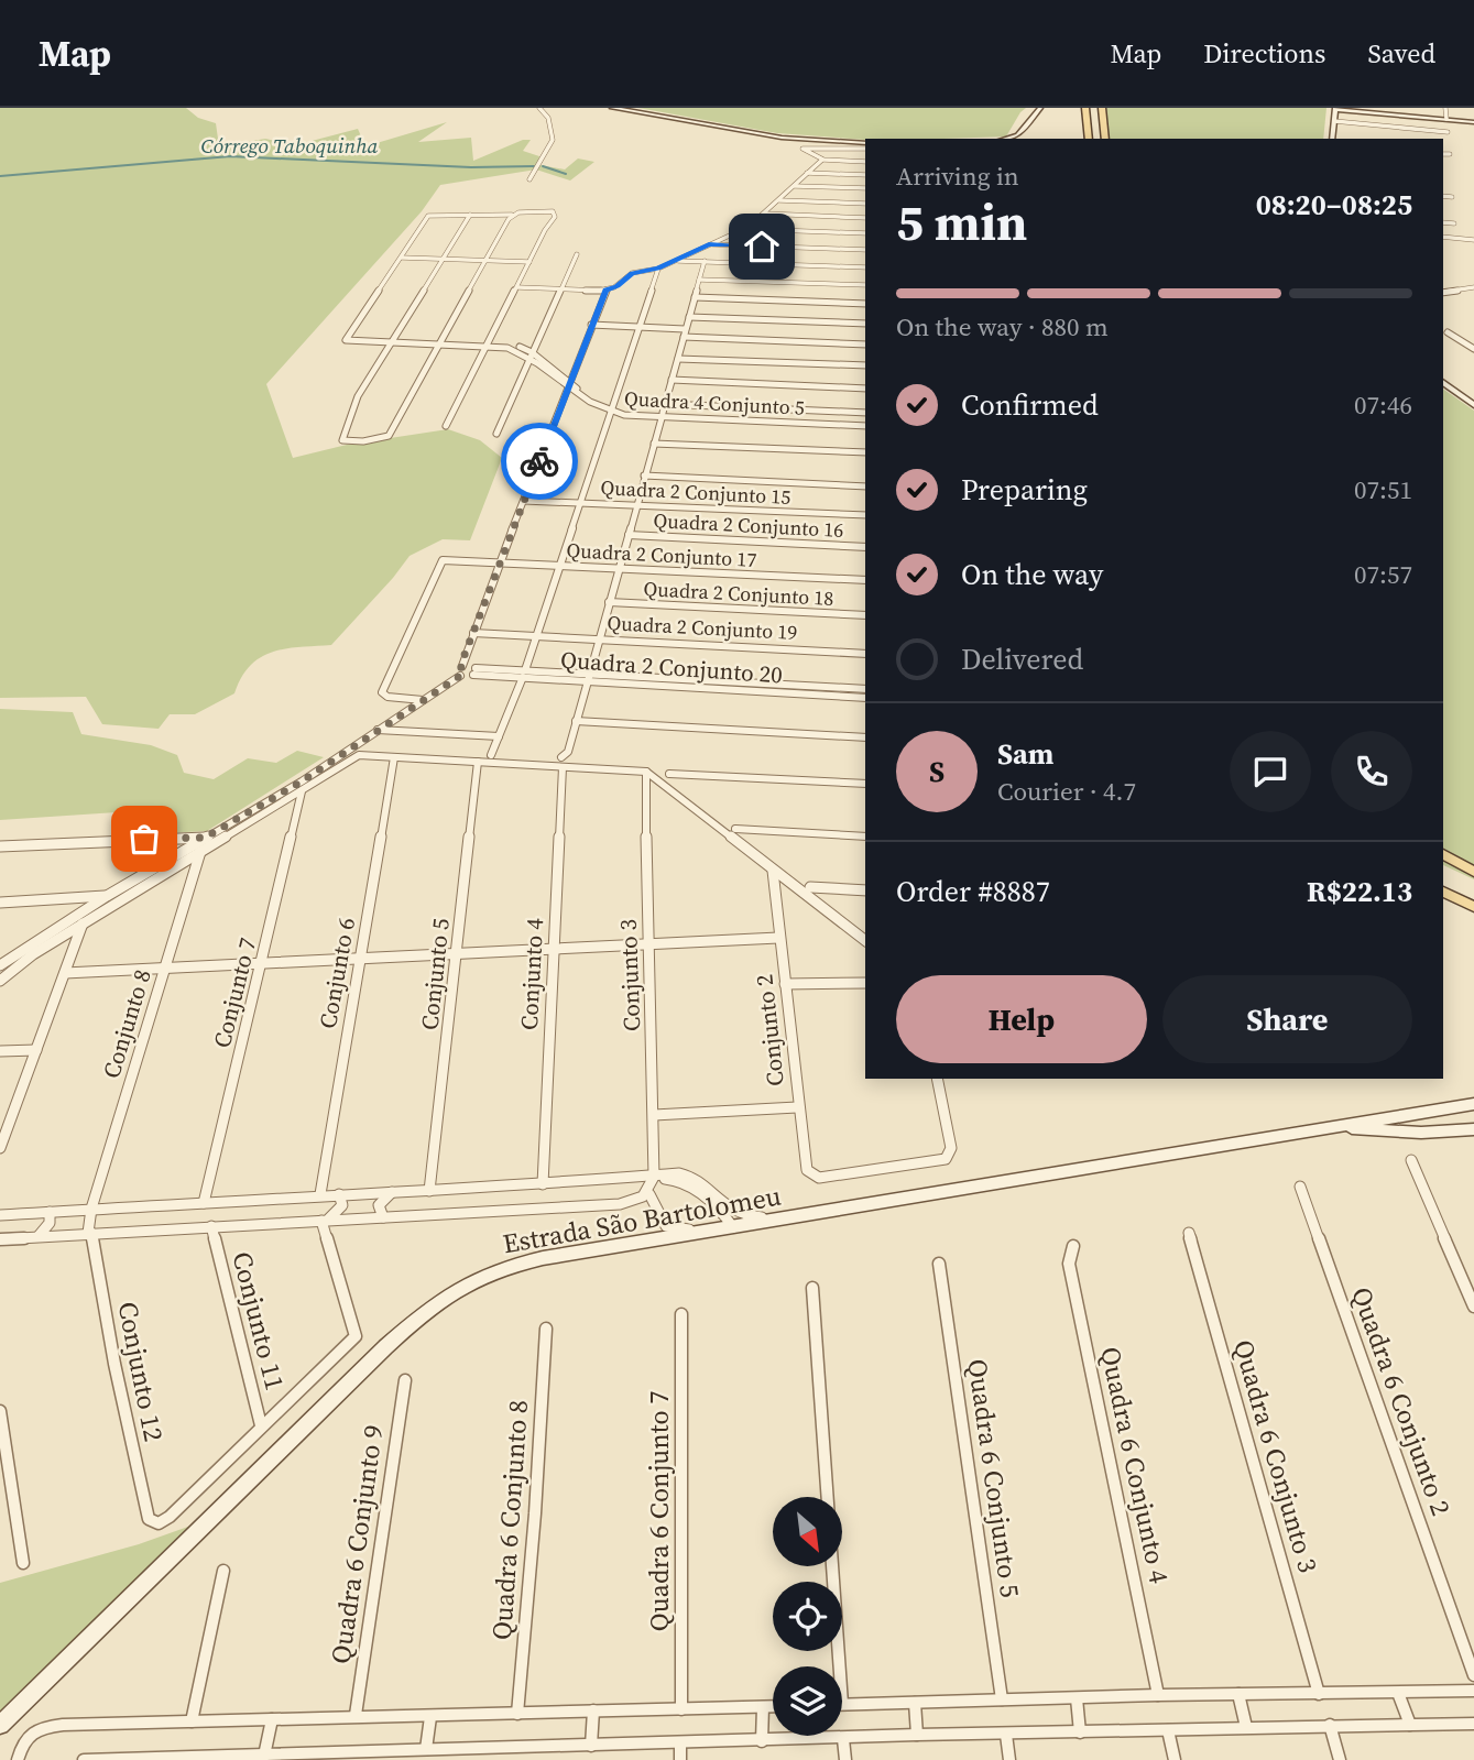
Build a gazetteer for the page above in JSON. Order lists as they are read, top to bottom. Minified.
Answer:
{"streets":{"street":["Quadra 2 Conjunto 15","Quadra 2 Conjunto 16","Quadra 2 Conjunto 17","Quadra 2 Conjunto 18","Quadra 2 Conjunto 19","Quadra 2 Conjunto 20","Conjunto 6","Conjunto 5","Conjunto 4","Conjunto 3","Conjunto 7","Conjunto 8","Conjunto 2","Estrada São Bartolomeu","Conjunto 11","Conjunto 12","Quadra 6 Conjunto 2","Quadra 6 Conjunto 3","Quadra 6 Conjunto 4","Quadra 6 Conjunto 5","Quadra 6 Conjunto 7","Quadra 6 Conjunto 8","Quadra 6 Conjunto 9"]},"crossings":[["Quadra 2 Conjunto 15","Conjunto 4"],["Quadra 2 Conjunto 16","Conjunto 4"],["Quadra 2 Conjunto 17","Conjunto 4"],["Quadra 2 Conjunto 18","Conjunto 4"],["Quadra 2 Conjunto 19","Conjunto 4"],["Quadra 2 Conjunto 20","Conjunto 4"],["Conjunto 8","Conjunto 12"],["Conjunto 11","Conjunto 12"]],"water":["Córrego Taboquinha"],"north":"bottom right","page":{"header":"Map","nav":["Map","Directions","Saved"],"heading":["5 min","Arriving in","08:20–08:25"],"panel":["Sam","Courier · 4.7","Order #8887","R$22.13"],"bar":"On the way · 880 m","list":[["Confirmed","07:46"],["Preparing","07:51"],["On the way","07:57"],"Delivered"],"round":"S","buttons":["Help","Share"]}}
